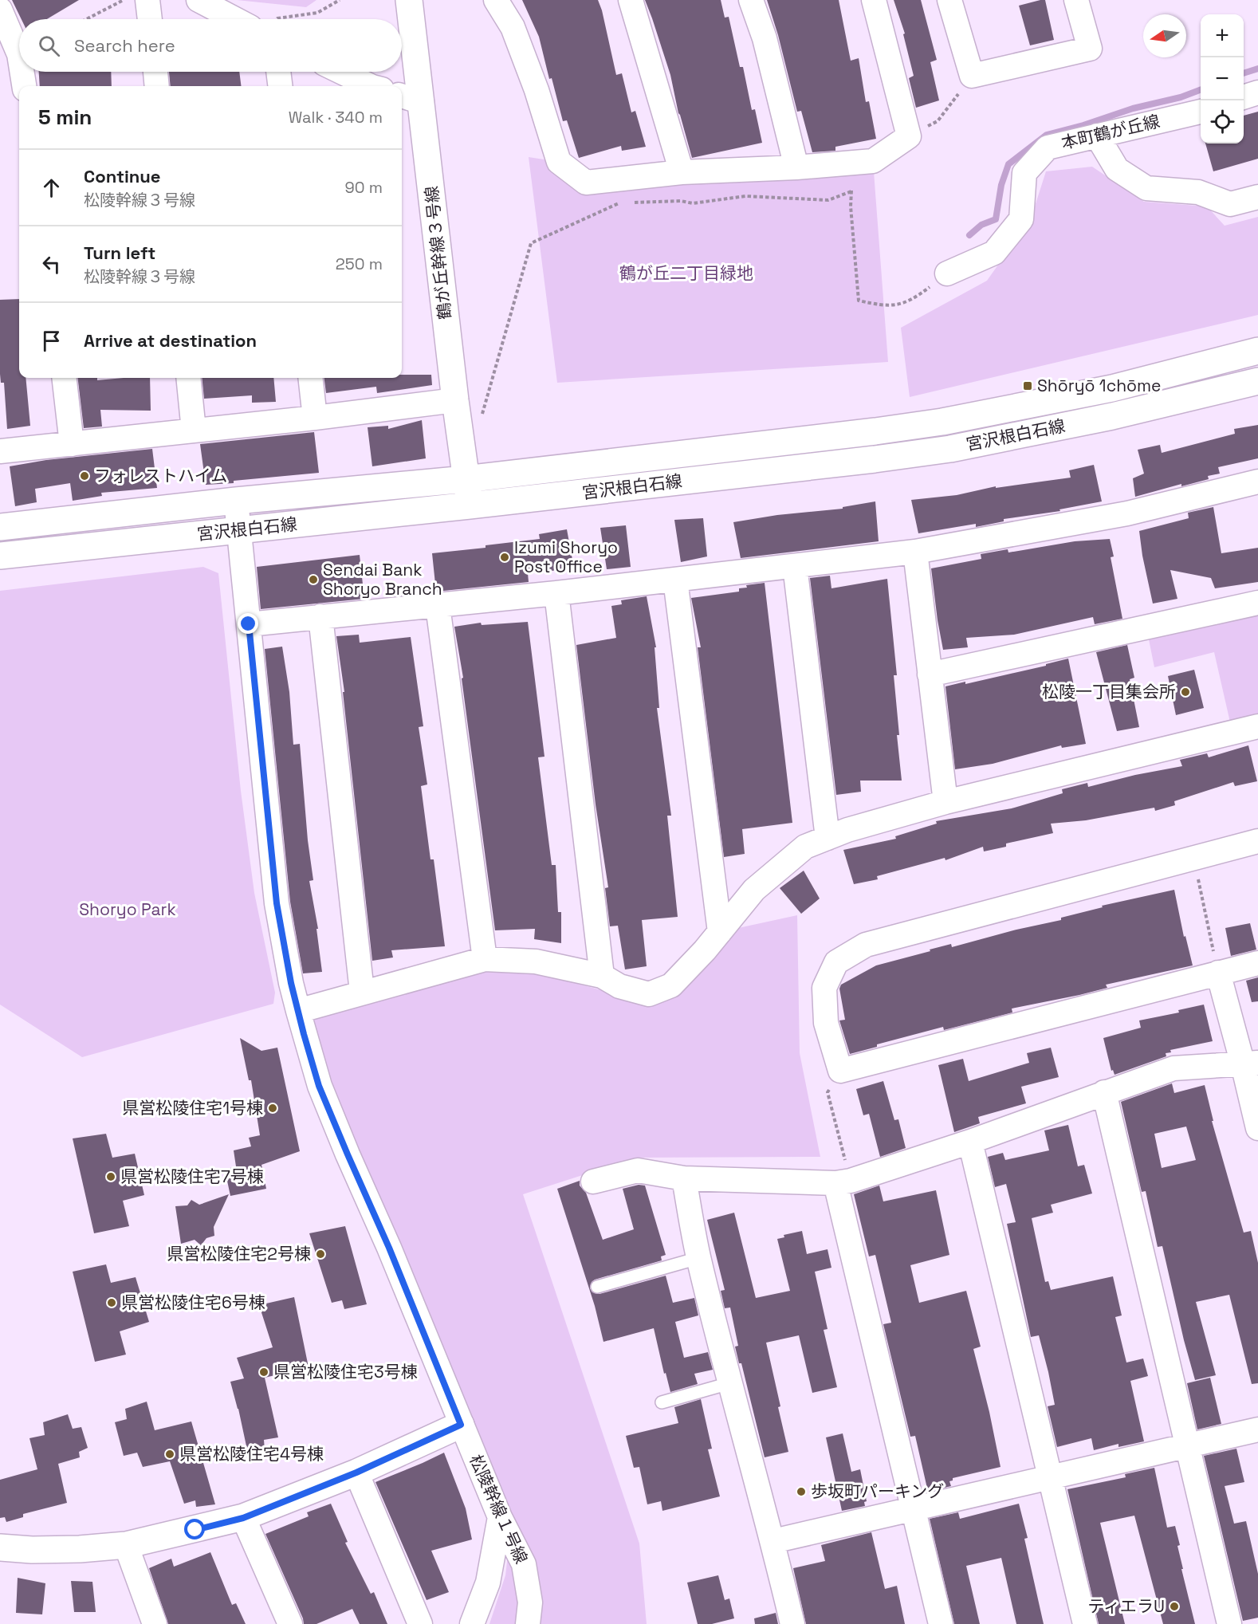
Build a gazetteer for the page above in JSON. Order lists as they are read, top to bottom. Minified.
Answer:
{"streets":{"street":["本町鶴が丘線","鶴が丘幹線３号線","宮沢根白石線","松陵幹線１号線"]},"crossings":[["鶴が丘幹線３号線","宮沢根白石線"],["宮沢根白石線","松陵幹線１号線"]],"parks":["鶴が丘二丁目緑地","Shoryo Park"],"places":{"transit":["Shōryō 1chōme"],"other":["フォレストハイム","Izumi Shoryo Post Office","Sendai Bank Shoryo Branch","松陵一丁目集会所","県営松陵住宅1号棟","県営松陵住宅7号棟","県営松陵住宅2号棟","県営松陵住宅6号棟","県営松陵住宅3号棟","県営松陵住宅4号棟","歩坂町パーキング","ティエラU"]},"north":"left","page":{"map_buttons":["+","−"],"search":"Search here","heading":["5 min","Walk · 340 m"],"list":[["Continue","松陵幹線３号線","90 m"],["Turn left","松陵幹線３号線","250 m"],"Arrive at destination"]}}
